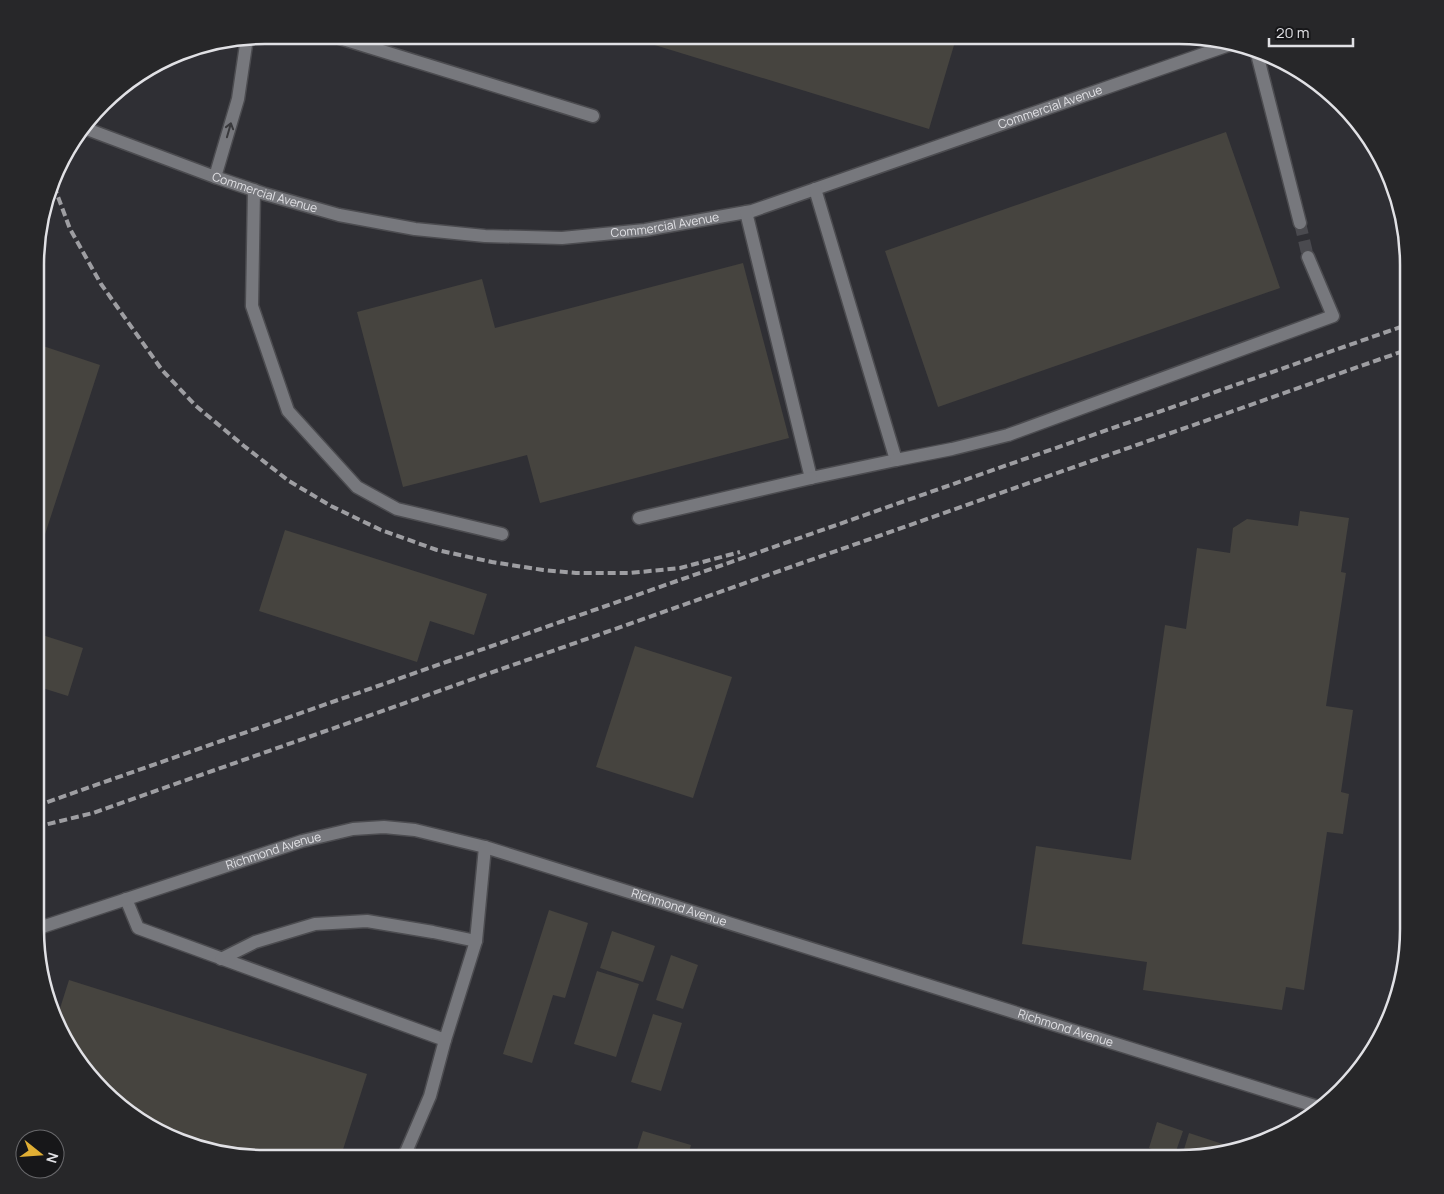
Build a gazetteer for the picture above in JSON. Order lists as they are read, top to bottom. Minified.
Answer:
{"streets":{"street":["Commercial Avenue","Richmond Avenue"]},"scale_bar":"20 m","north":"right"}
